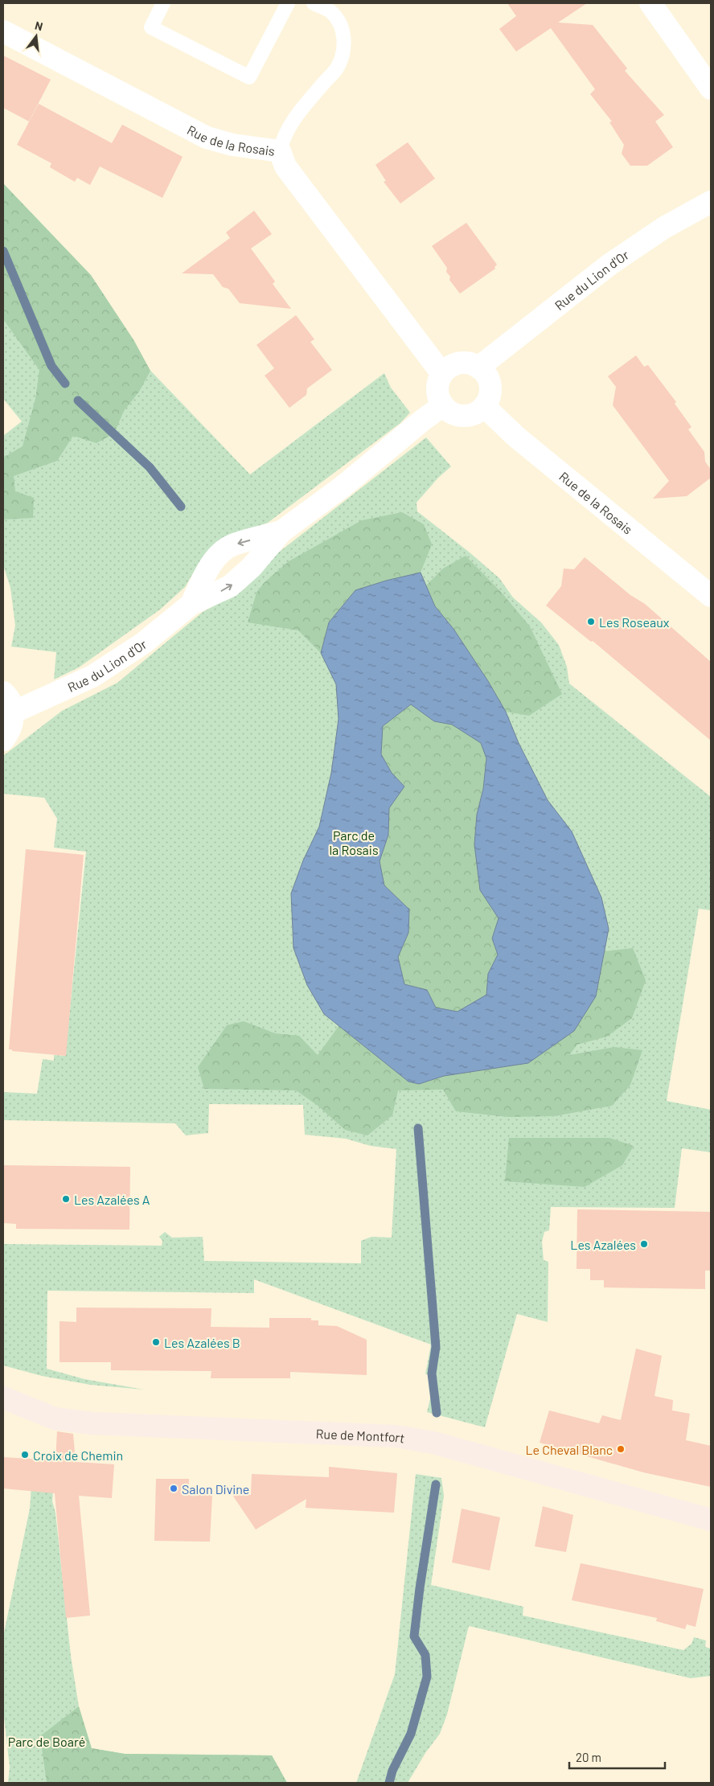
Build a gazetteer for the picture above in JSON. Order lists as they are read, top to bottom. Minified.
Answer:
{"streets":{"main road":["Rue de Montfort"],"street":["Rue de la Rosais","Rue du Lion d'Or"]},"crossings":[["Rue de la Rosais","Rue du Lion d'Or"]],"parks":["Parc de la Rosais","Parc de Boaré"],"places":["Les Roseaux","Les Azalées A","Les Azalées","Les Azalées B","Le Cheval Blanc","Croix de Chemin","Salon Divine"],"scale_bar":"20 m","north":"top"}
